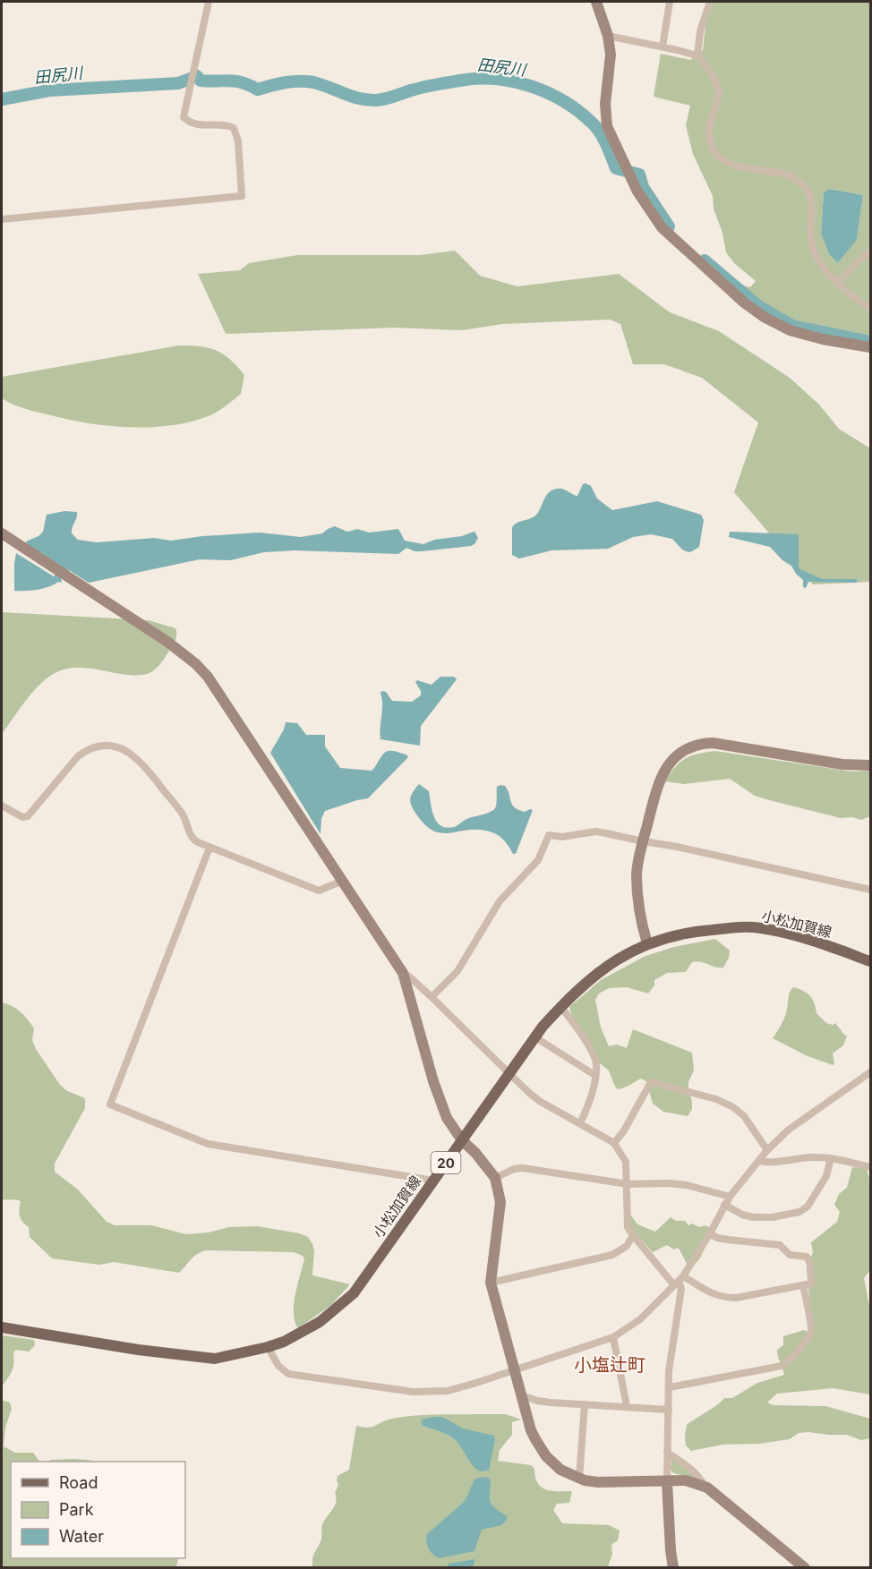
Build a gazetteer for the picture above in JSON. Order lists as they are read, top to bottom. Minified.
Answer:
{"streets":{"main road":["小松加賀線","20"]},"districts":["小塩辻町"],"water":["田尻川"],"legend":["Road","Park","Water"]}
